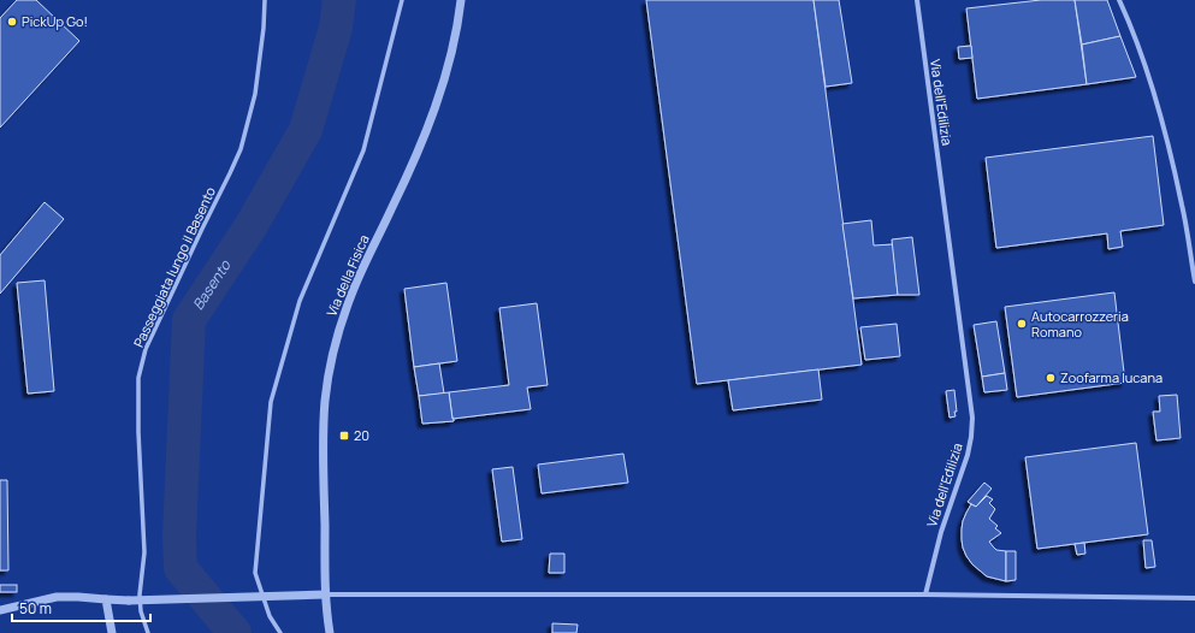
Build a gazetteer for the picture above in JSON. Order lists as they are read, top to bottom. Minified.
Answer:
{"streets":{"street":["Via dell'Edilizia","Passeggiata lungo il Basento","Via della Fisica"]},"water":["Basento"],"places":{"other":["PickUp Go!","Autocarrozzeria Romano","Zoofarma lucana"],"transit":["20"]},"scale_bar":"50 m"}
